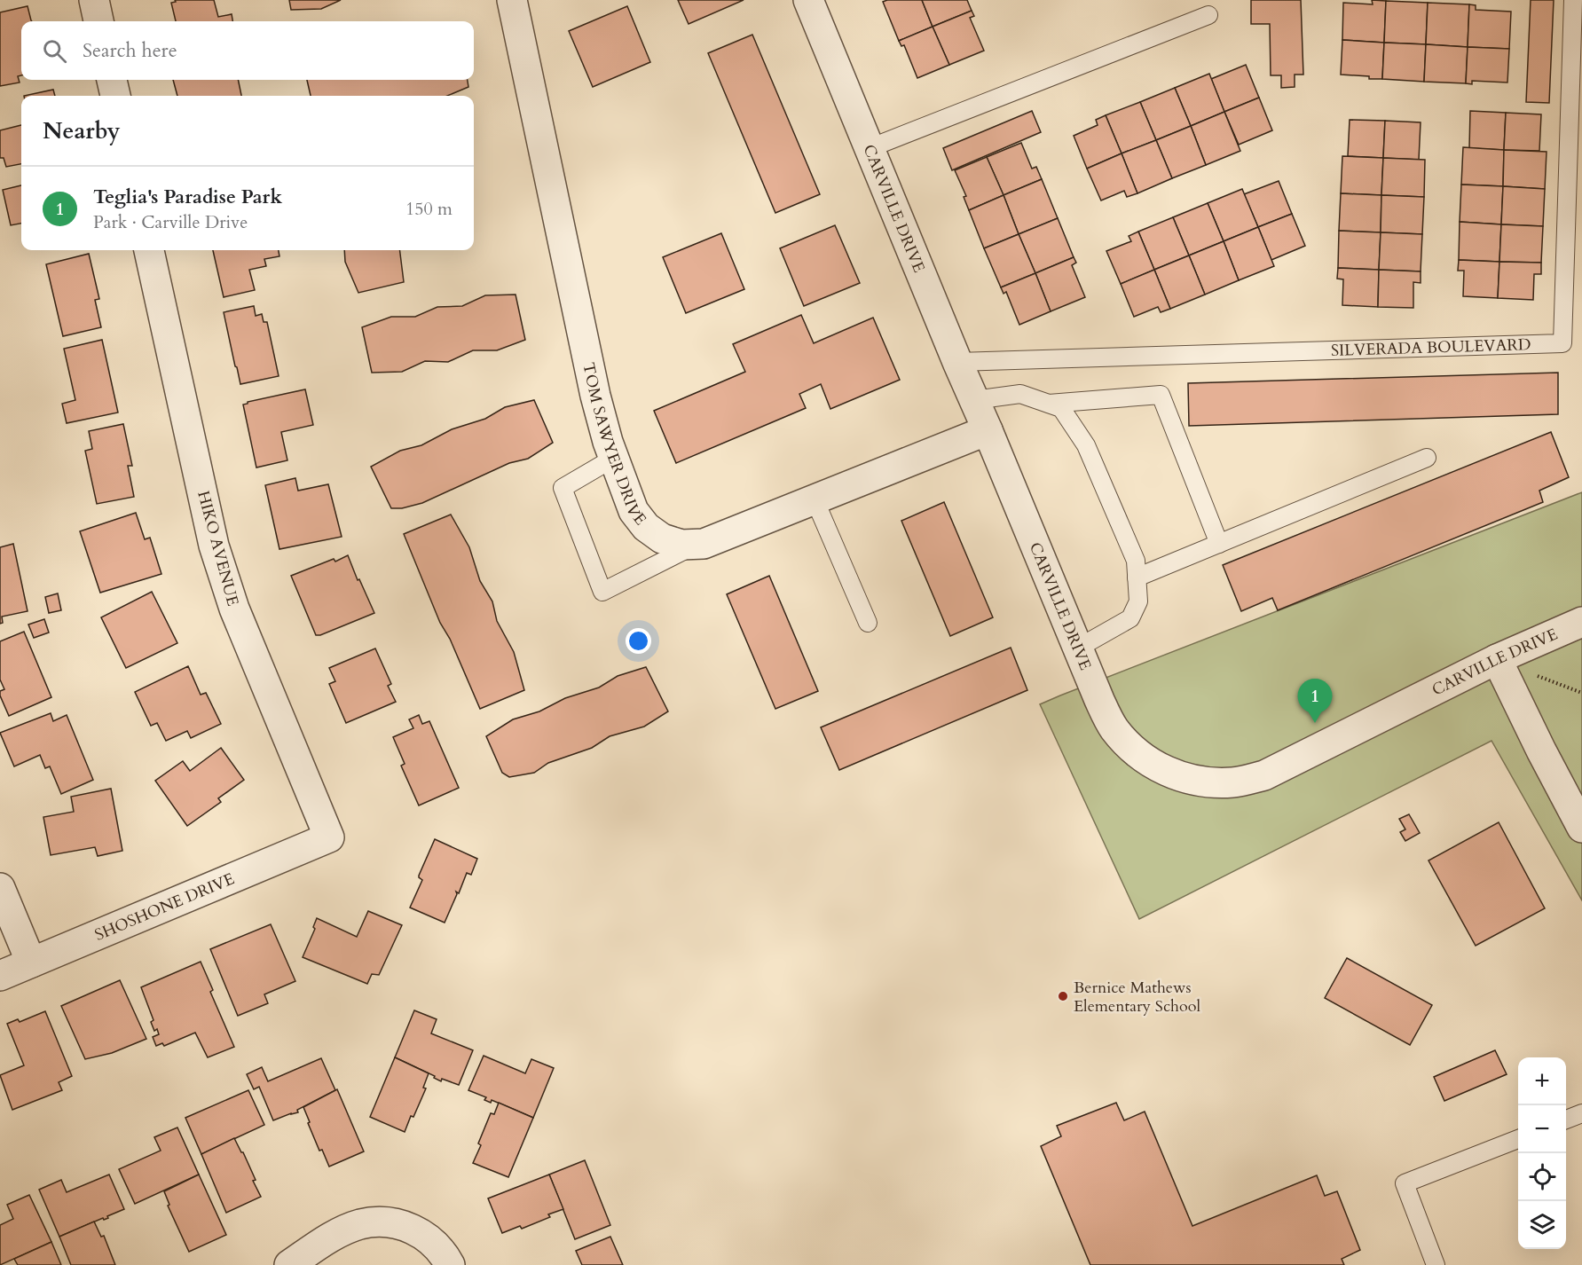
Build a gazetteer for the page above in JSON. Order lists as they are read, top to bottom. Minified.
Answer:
{"streets":{"street":["CARVILLE DRIVE","TOM SAWYER DRIVE","HIKO AVENUE","SHOSHONE DRIVE"],"lane":["SILVERADA BOULEVARD"]},"crossings":[["CARVILLE DRIVE","SILVERADA BOULEVARD"],["CARVILLE DRIVE","TOM SAWYER DRIVE"],["HIKO AVENUE","SHOSHONE DRIVE"]],"places":["Bernice Mathews Elementary School"],"page":{"search":"Search here","heading":"Nearby","list":[{"mark":"1","name":"Teglia's Paradise Park","note":"Park · Carville Drive","value":"150 m"}],"pins":"1","map_buttons":["+","−"]}}
